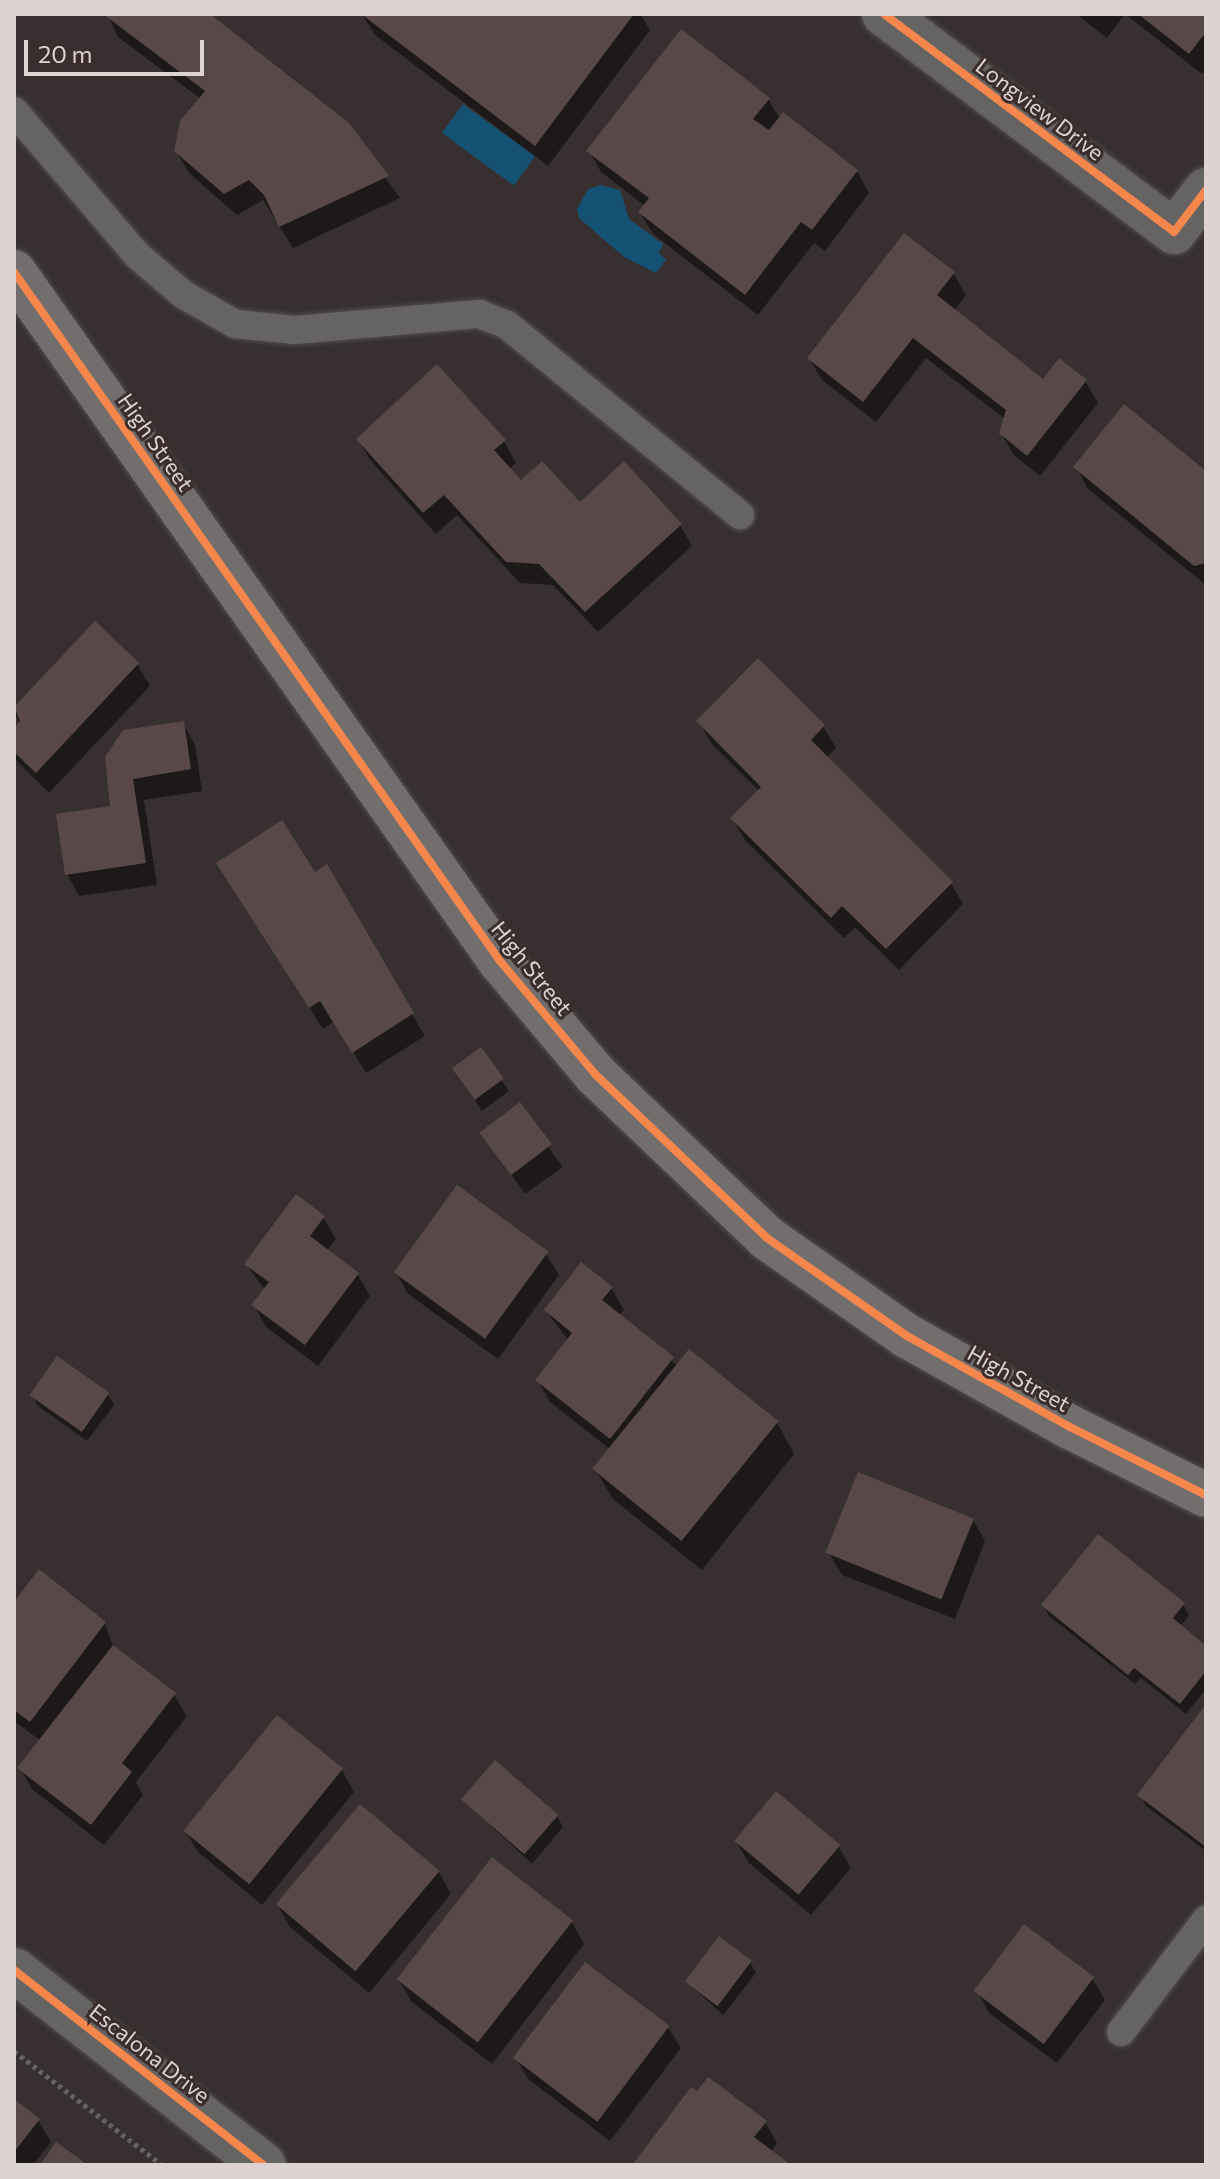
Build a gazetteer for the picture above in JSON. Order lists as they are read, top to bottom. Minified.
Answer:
{"streets":{"main road":["High Street"],"street":["Longview Drive","Escalona Drive"]},"scale_bar":"20 m"}
